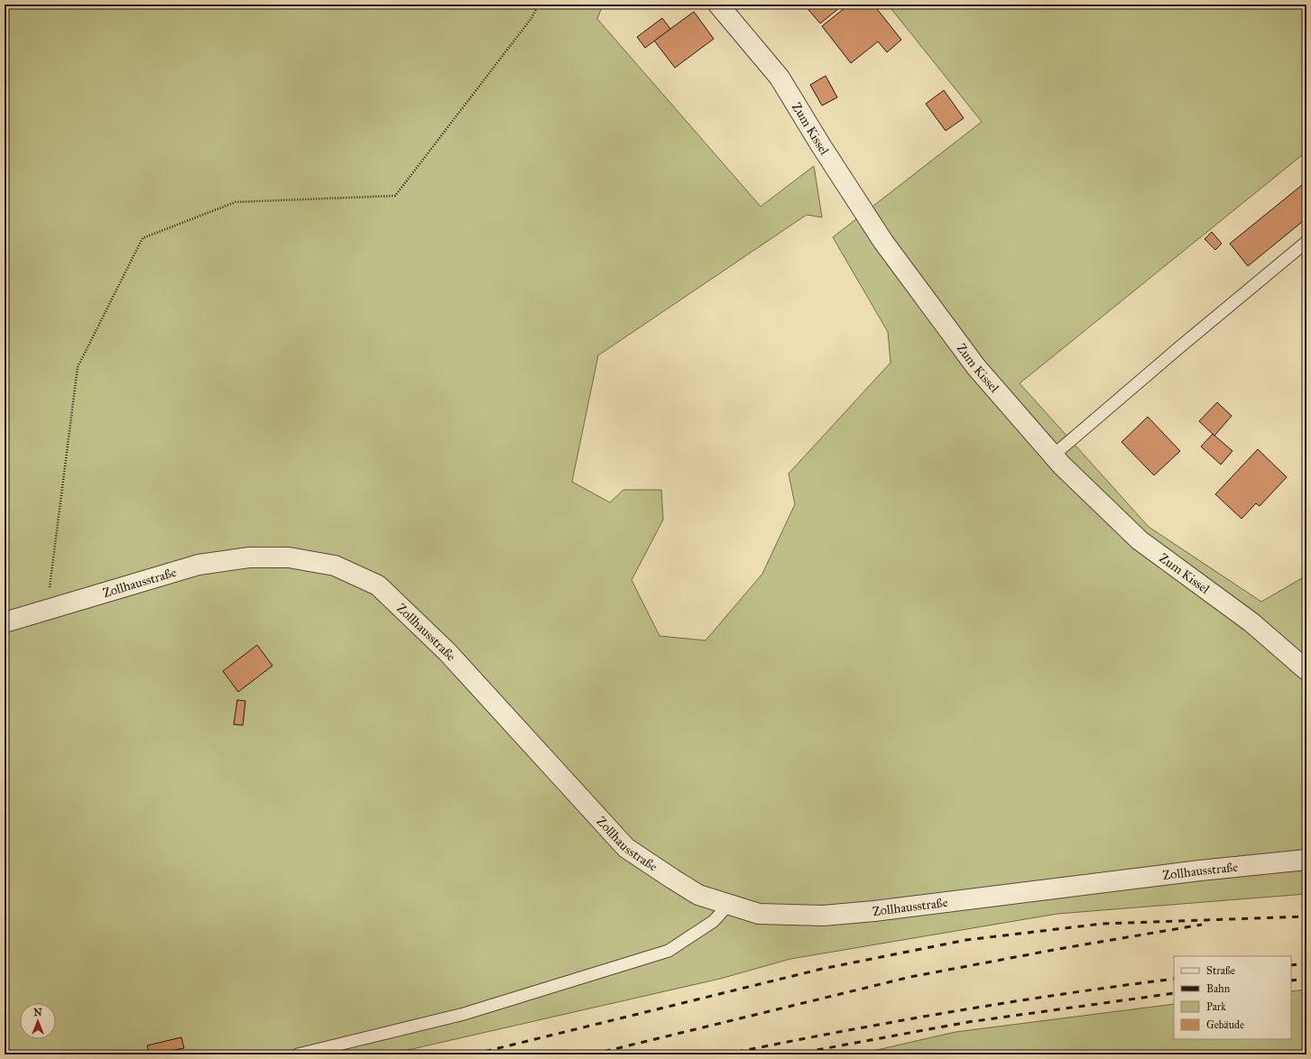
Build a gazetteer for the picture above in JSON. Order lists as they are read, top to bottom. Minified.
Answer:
{"streets":{"street":["Zum Kissel","Zollhausstraße"]},"legend":["Straße","Bahn","Park","Gebäude"],"north":"top"}
